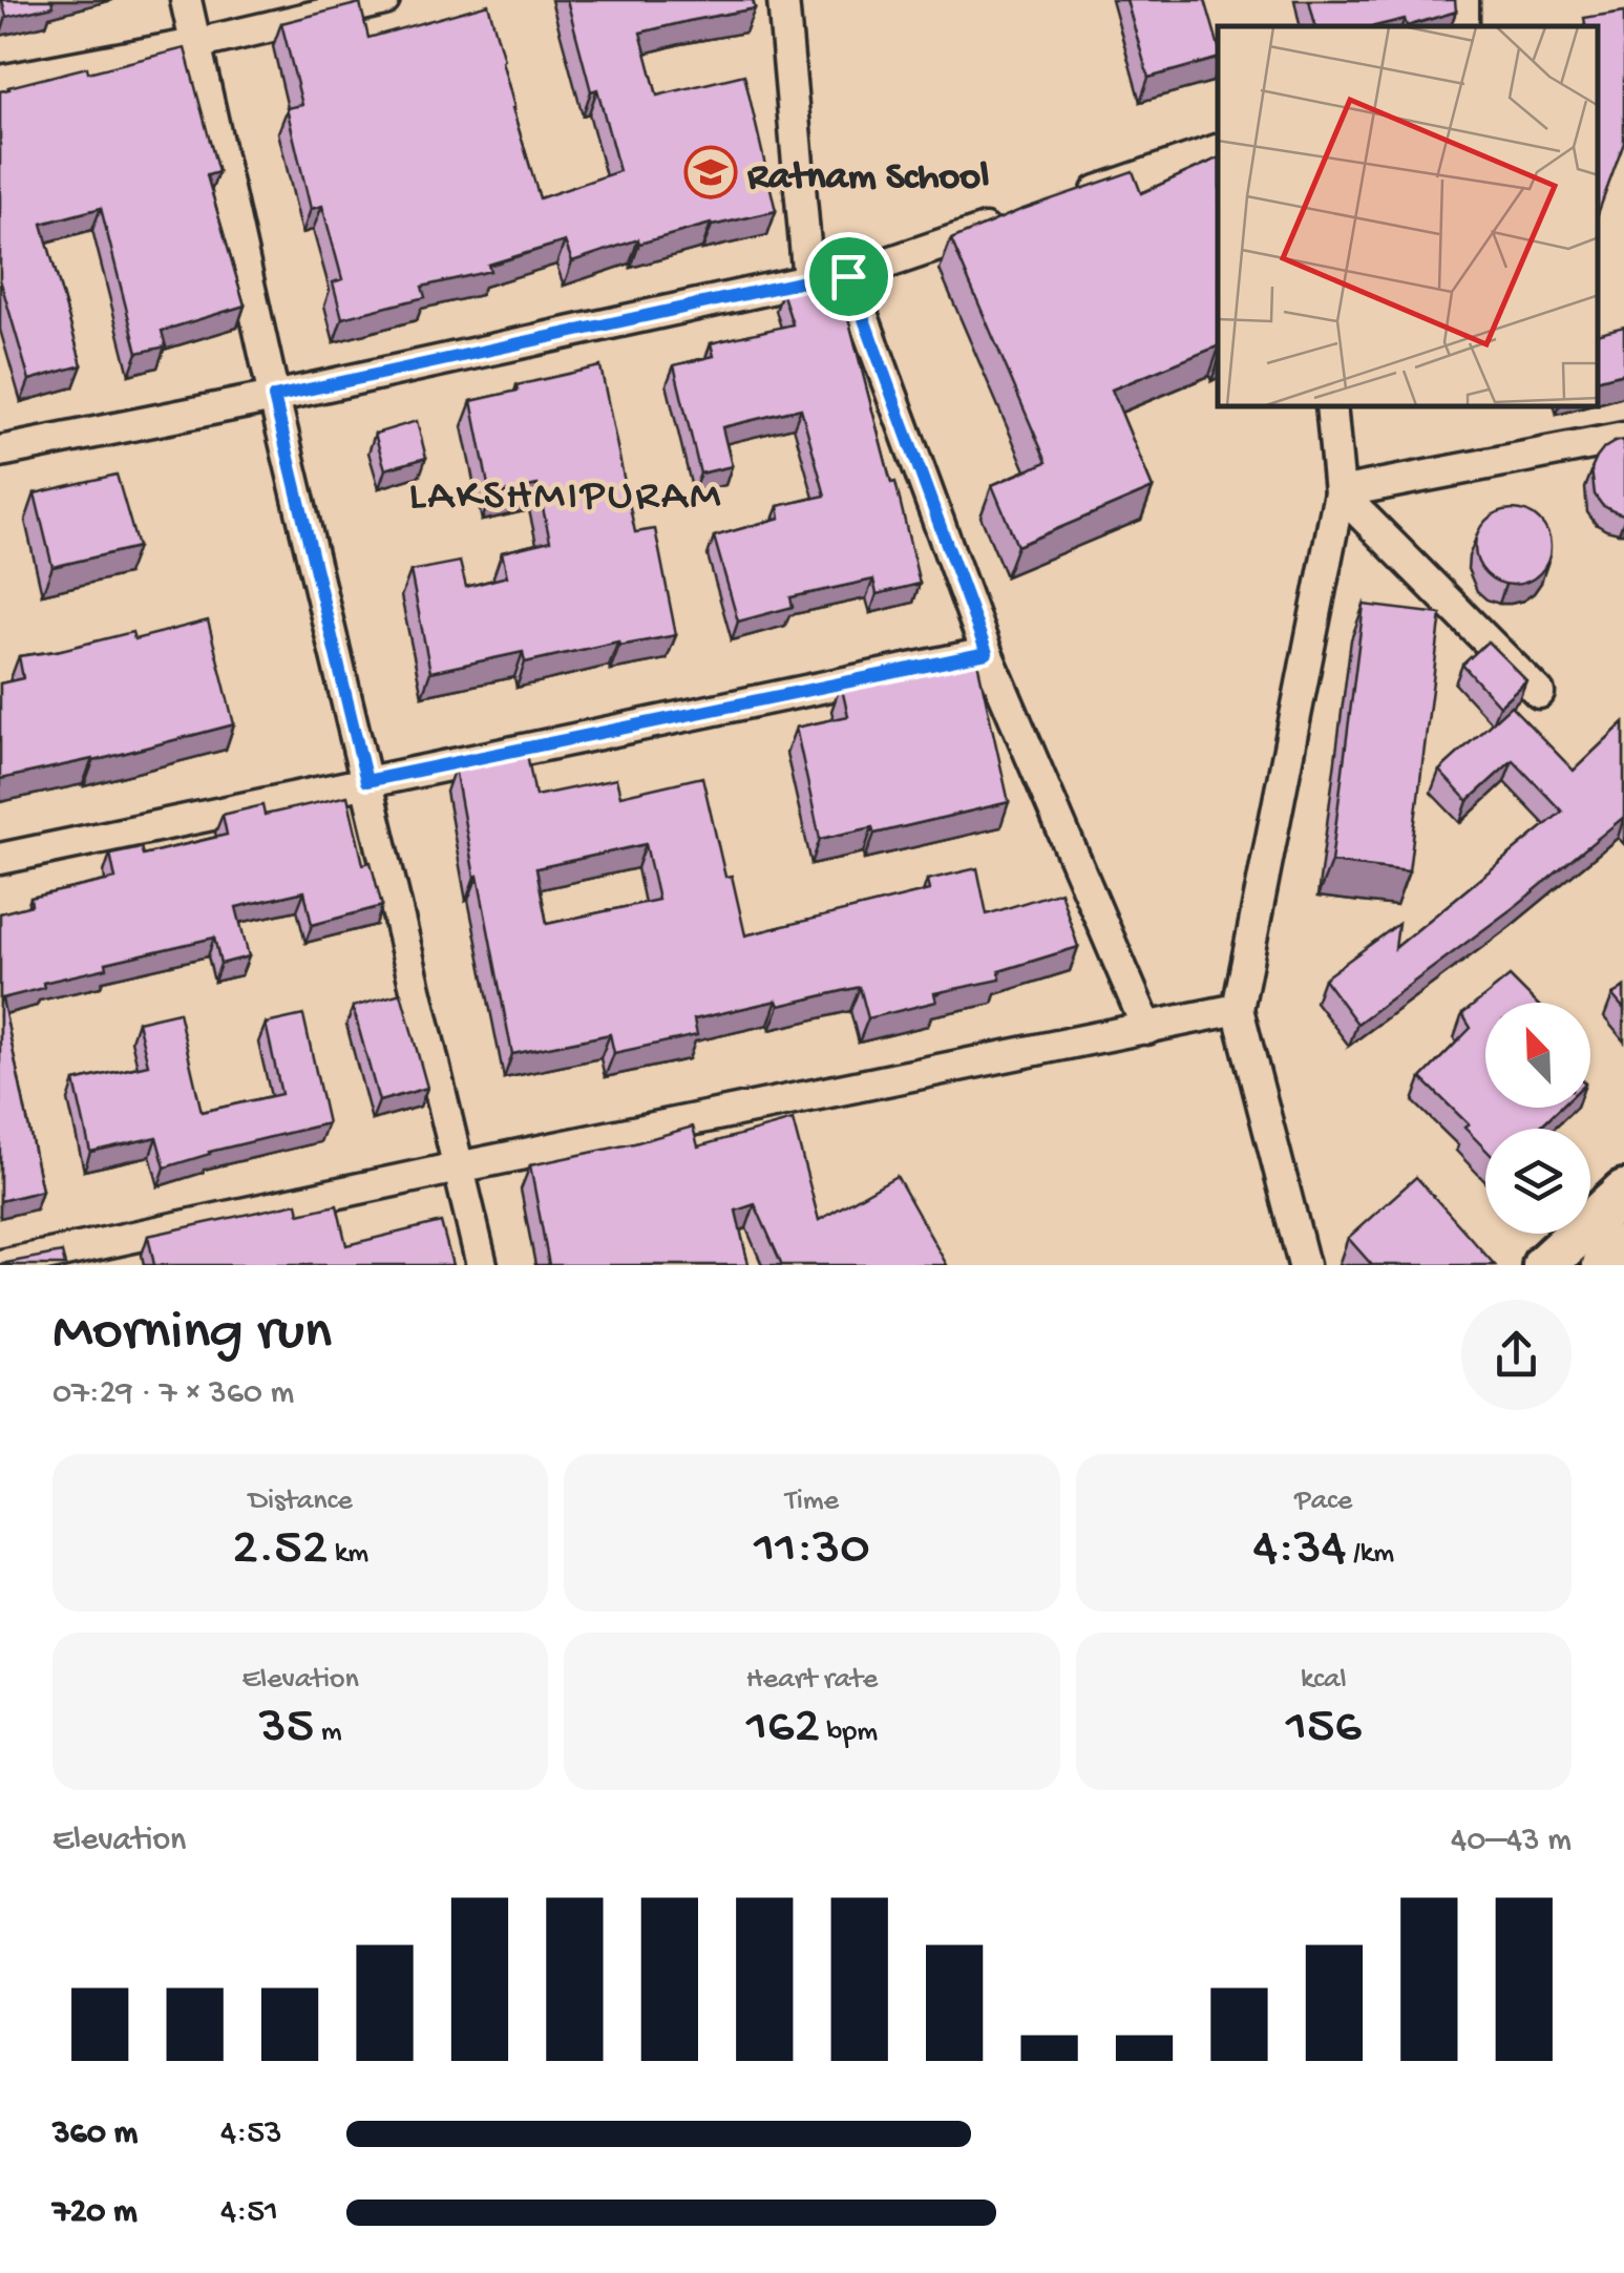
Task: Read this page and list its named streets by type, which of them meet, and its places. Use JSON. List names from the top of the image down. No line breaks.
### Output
{"districts":["LAKSHMIPURAM"],"places":{"school or university":["Ratnam School"]},"north":"top left","page":{"heading":["Morning run","07:29 · 7 × 360 m"],"stats":[["Distance","2.52 km"],["Time","11:30"],["Pace","4:34 /km"],["Elevation","35 m"],["Heart rate","162 bpm"],["kcal","156"]],"chart":["Elevation","40–43 m"],"list":[{"name":"360 m","note":"4:53"},{"name":"720 m","note":"4:51"}]}}
